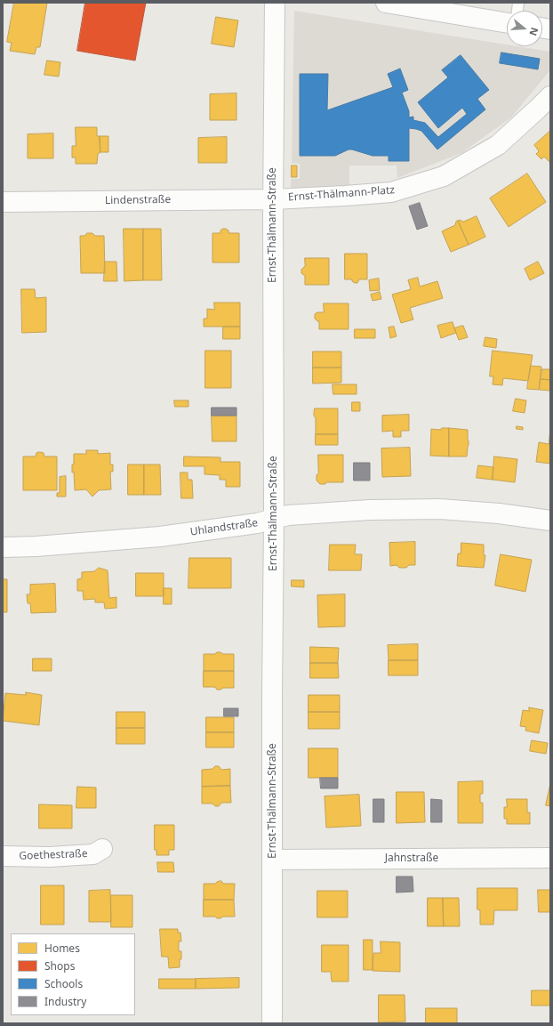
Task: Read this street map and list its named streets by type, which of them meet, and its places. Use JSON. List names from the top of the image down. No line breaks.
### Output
{"streets":{"street":["Ernst-Thälmann-Platz","Lindenstraße","Ernst-Thälmann-Straße","Uhlandstraße","Goethestraße","Jahnstraße"]},"crossings":[["Ernst-Thälmann-Platz","Lindenstraße"],["Ernst-Thälmann-Platz","Ernst-Thälmann-Straße"],["Lindenstraße","Ernst-Thälmann-Straße"],["Ernst-Thälmann-Straße","Uhlandstraße"],["Ernst-Thälmann-Straße","Jahnstraße"]],"legend":["Homes","Shops","Schools","Industry"],"north":"right"}
